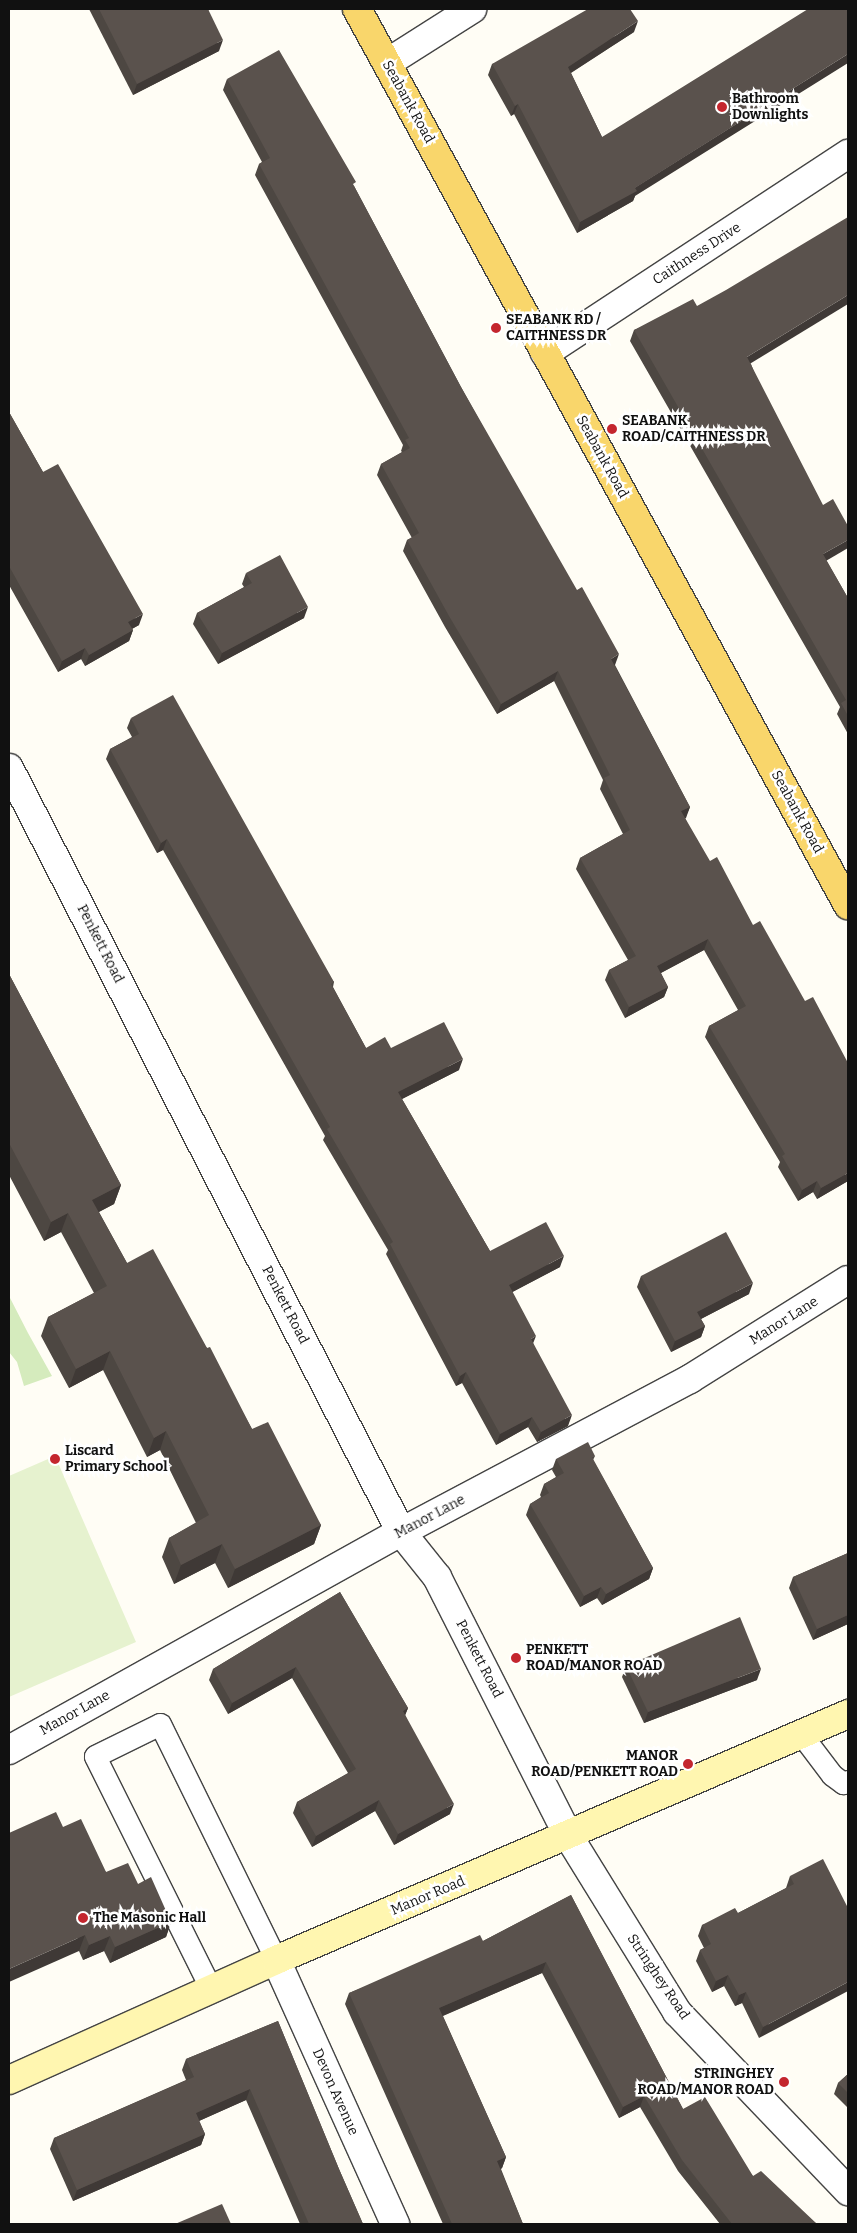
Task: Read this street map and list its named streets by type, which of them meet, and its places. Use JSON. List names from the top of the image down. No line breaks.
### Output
{"streets":{"main road":["Seabank Road","Manor Road"],"street":["Caithness Drive","Penkett Road","Manor Lane","Stringhey Road","Devon Avenue"]},"crossings":[["Seabank Road","Caithness Drive"],["Penkett Road","Manor Lane"],["Penkett Road","Manor Road"],["Penkett Road","Stringhey Road"],["Manor Road","Stringhey Road"],["Manor Road","Devon Avenue"]],"places":["Bathroom Downlights","SEABANK RD / CAITHNESS DR","SEABANK ROAD/CAITHNESS DR","Liscard Primary School","PENKETT ROAD/MANOR ROAD","MANOR ROAD/PENKETT ROAD","The Masonic Hall","STRINGHEY ROAD/MANOR ROAD"]}
